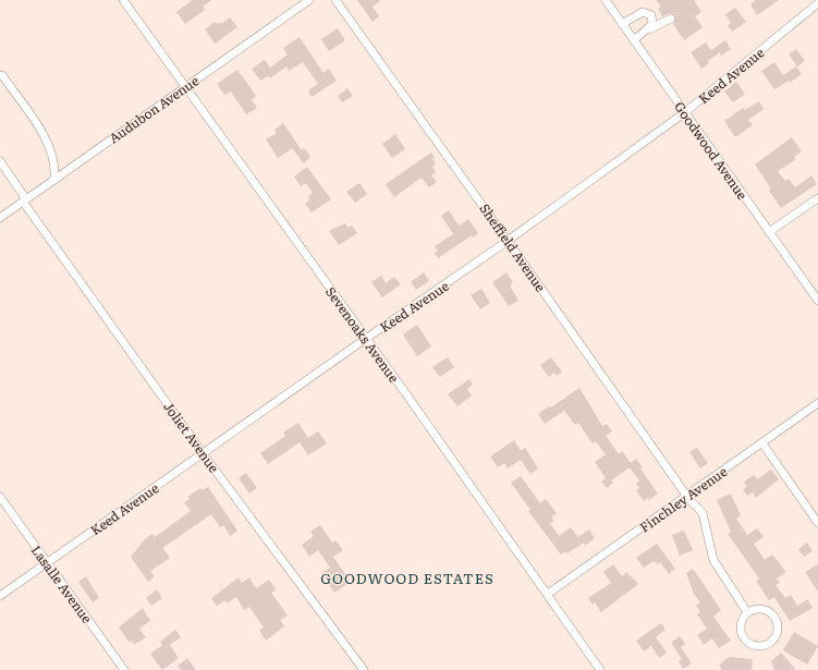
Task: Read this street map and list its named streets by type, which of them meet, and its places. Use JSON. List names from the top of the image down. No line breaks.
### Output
{"streets":{"street":["Keed Avenue","Audubon Avenue","Goodwood Avenue","Sheffield Avenue","Sevenoaks Avenue","Joliet Avenue","Finchley Avenue","Lasalle Avenue"]},"crossings":[["Keed Avenue","Goodwood Avenue"],["Keed Avenue","Sheffield Avenue"],["Keed Avenue","Sevenoaks Avenue"],["Keed Avenue","Joliet Avenue"],["Keed Avenue","Lasalle Avenue"],["Audubon Avenue","Sevenoaks Avenue"],["Audubon Avenue","Joliet Avenue"],["Sheffield Avenue","Finchley Avenue"],["Sevenoaks Avenue","Finchley Avenue"]],"districts":["GOODWOOD ESTATES"]}
